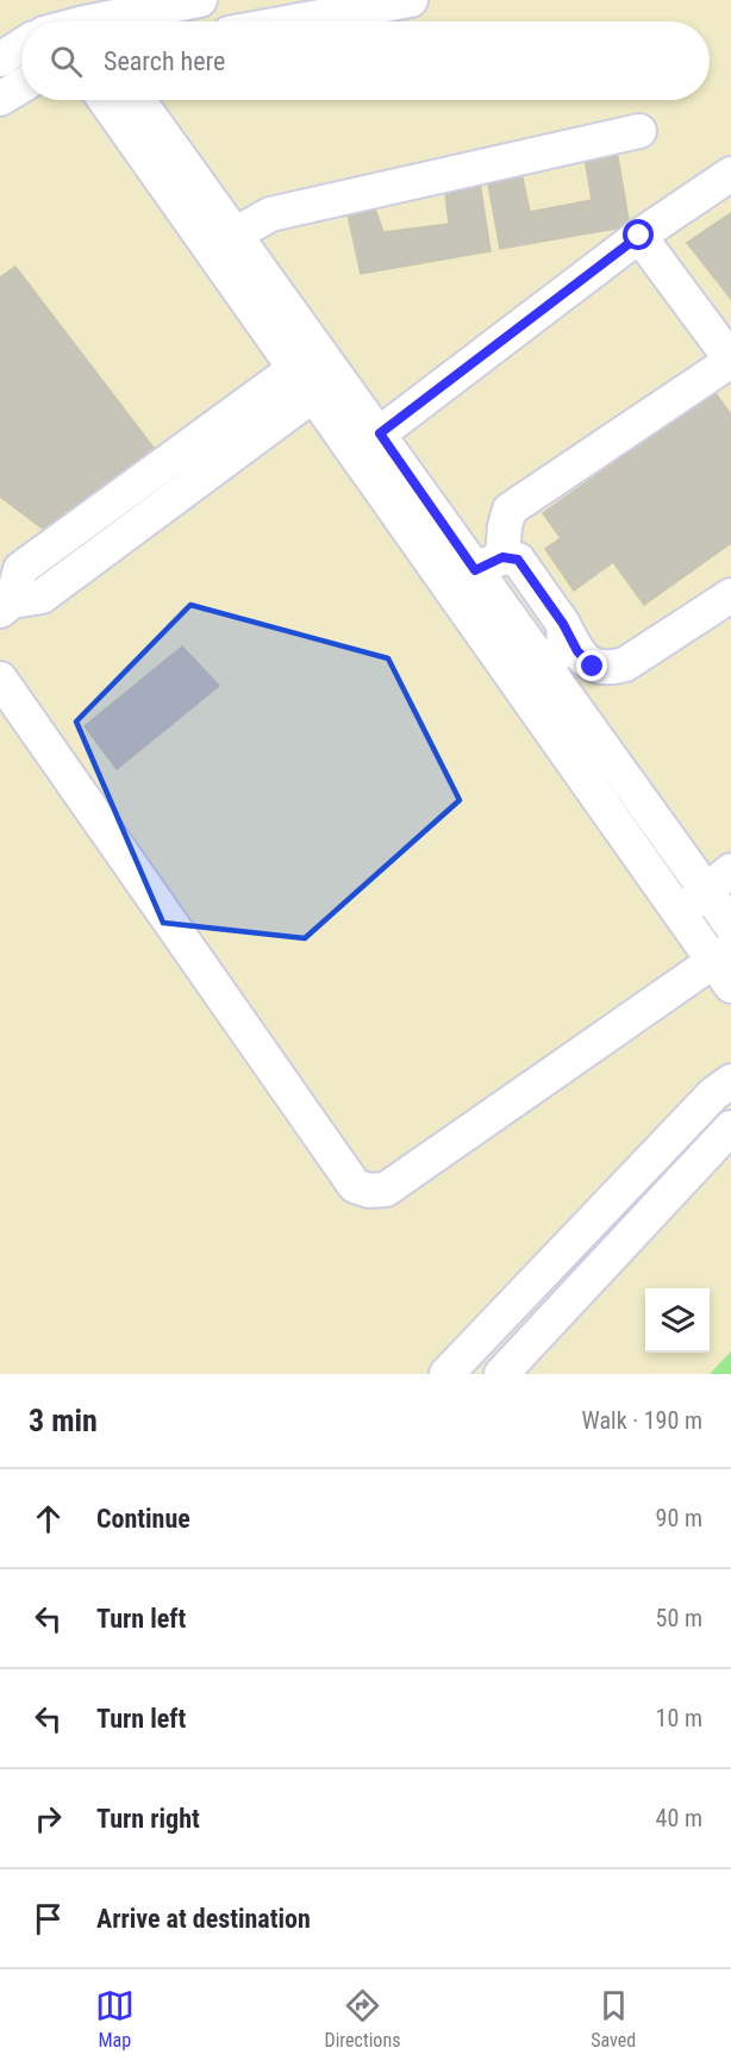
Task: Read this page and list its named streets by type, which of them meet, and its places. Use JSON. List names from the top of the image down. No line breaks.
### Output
{"page":{"search":"Search here","heading":["3 min","Walk · 190 m"],"list":[["Continue","90 m"],["Turn left","50 m"],["Turn left","10 m"],["Turn right","40 m"],"Arrive at destination"],"nav":["Map","Directions","Saved"]}}
